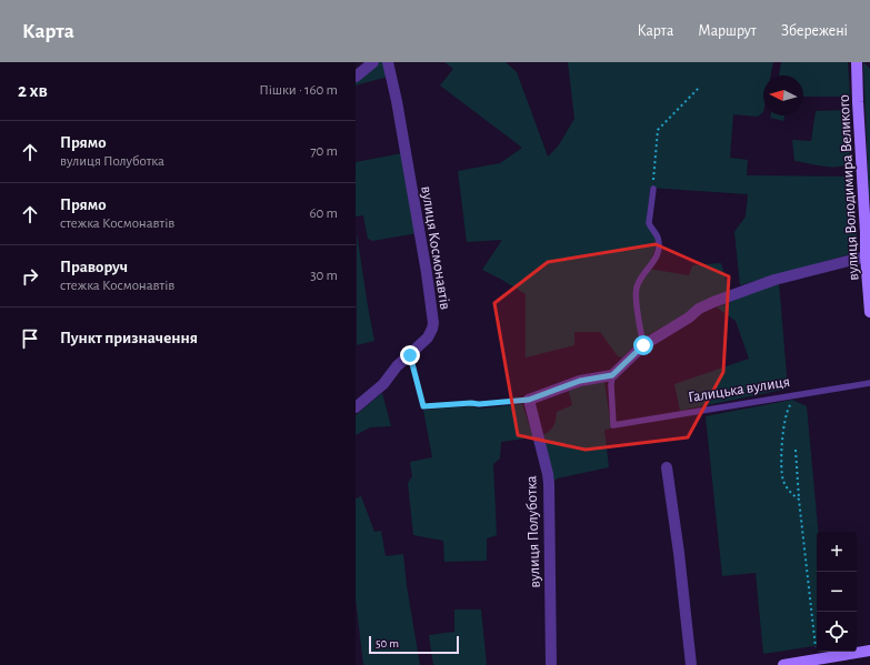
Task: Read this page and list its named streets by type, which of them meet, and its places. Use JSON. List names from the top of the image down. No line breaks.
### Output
{"streets":{"main road":["вулиця Володимира Великого"],"street":["вулиця Космонавтів","вулиця Полуботка"],"lane":["Галицька вулиця"]},"scale_bar":"50 m","north":"left","page":{"header":"Карта","nav":["Карта","Маршрут","Збережені"],"heading":["2 хв","Пішки · 160 m"],"list":[["Прямо","вулиця Полуботка","70 m"],["Прямо","стежка Космонавтів","60 m"],["Праворуч","стежка Космонавтів","30 m"],"Пункт призначення"],"map_buttons":["+","−"],"scale":"50 m"}}
